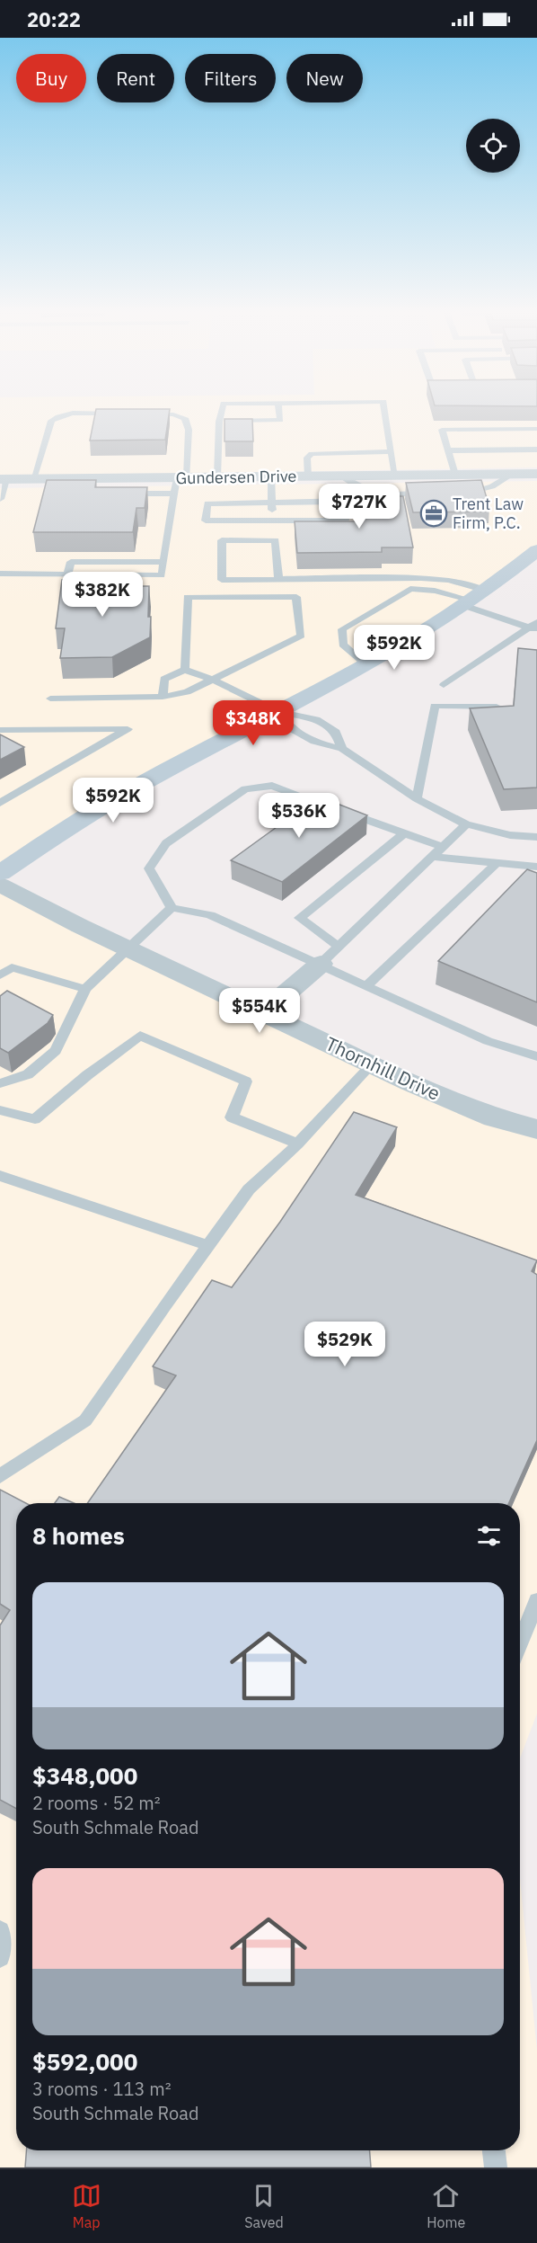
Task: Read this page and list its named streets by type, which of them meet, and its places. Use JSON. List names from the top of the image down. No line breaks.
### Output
{"streets":{"street":["Gundersen Drive","Thornhill Drive"]},"places":{"office":["Trent Law Firm, P.C."]},"page":{"status":"20:22","chip":["Buy","Rent","Filters","New"],"price":["$727K","$382K","$592K","$348K","$592K","$536K","$554K","$529K"],"heading":"8 homes","list":[{"name":"$348,000","note":"2 rooms · 52 m² · South Schmale Road"},{"name":"$592,000","note":"3 rooms · 113 m² · South Schmale Road"}],"tabs":["Map","Saved","Home"]}}
